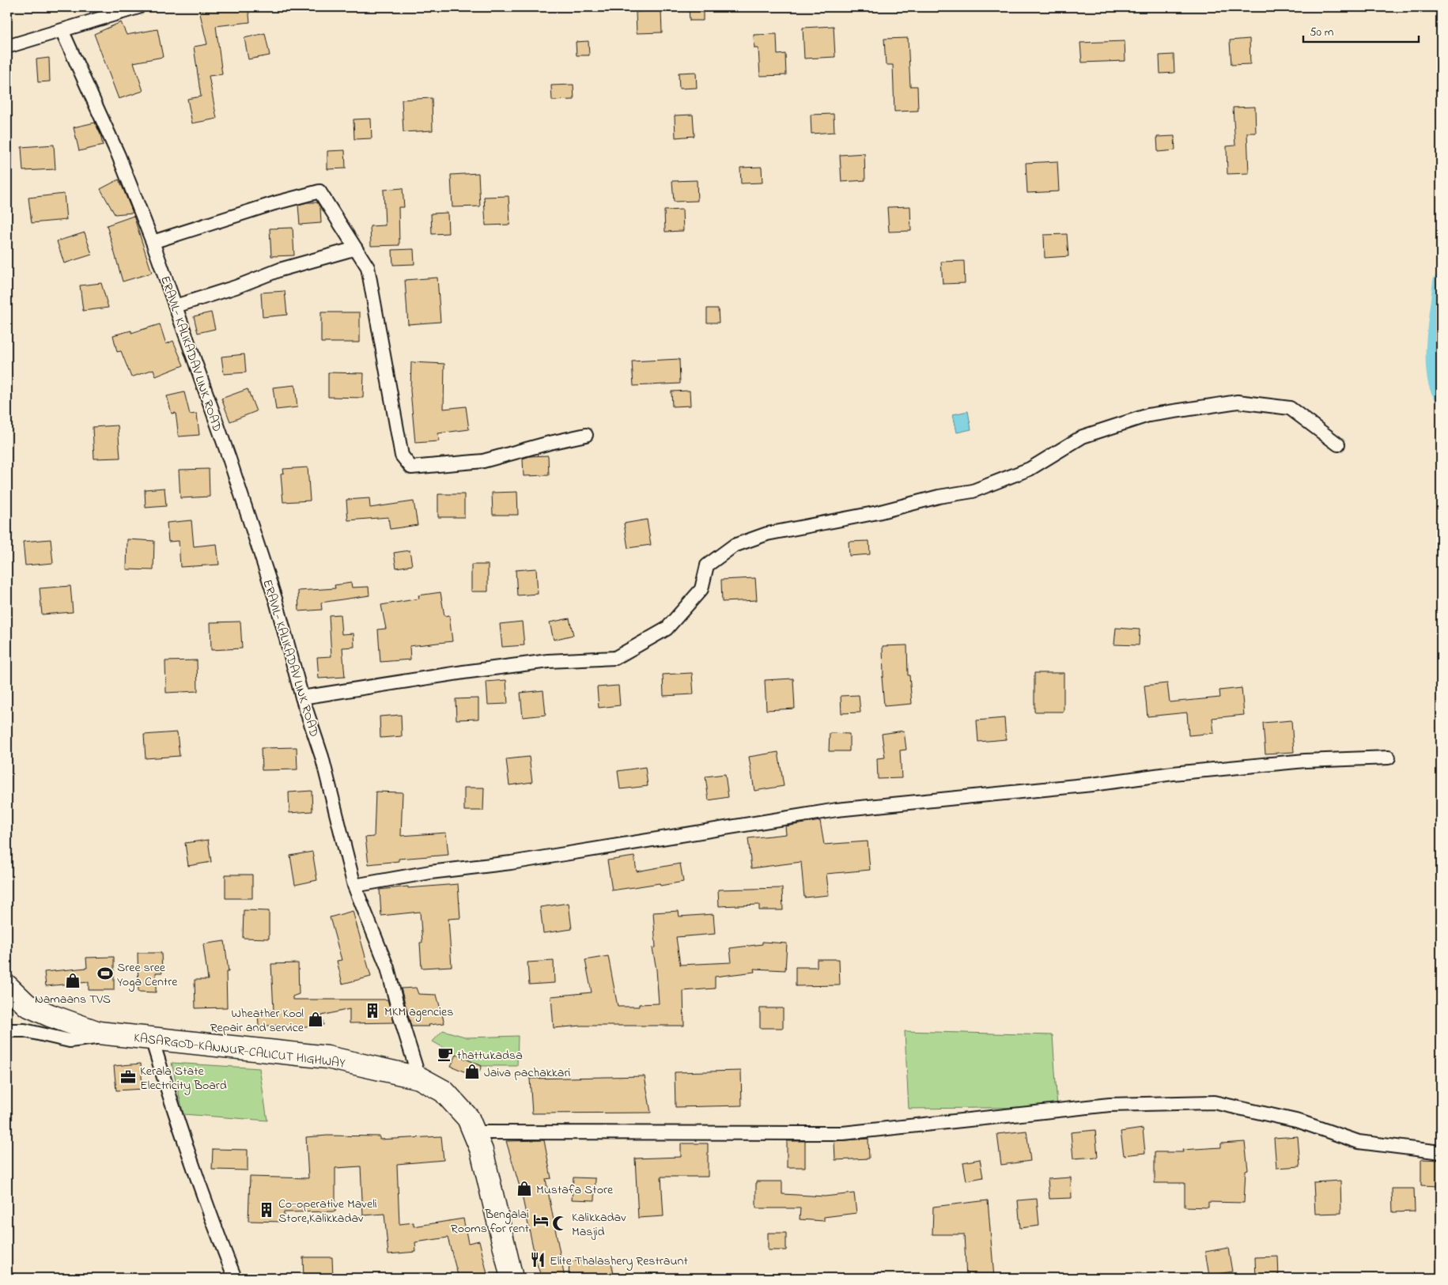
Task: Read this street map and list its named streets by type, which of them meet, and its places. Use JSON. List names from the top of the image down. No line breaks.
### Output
{"streets":{"highway":["KASARGOD-KANNUR-CALICUT HIGHWAY"],"street":["ERAVIL- KALIKADAV LINK ROAD"]},"crossings":[["ERAVIL- KALIKADAV LINK ROAD","KASARGOD-KANNUR-CALICUT HIGHWAY"]],"places":{"sports":["Sree sree Yoga Centre"],"shop":["Namaans TVS","Wheather Kool Repair and service","Jaiva pachakkari","Mustafa Store"],"building":["MKM agencies","Co-operative Maveli Store,Kalikkadav"],"cafe":["thattukadsa"],"office":["Kerala State Electricity Board"],"hotel":["Bengalai Rooms for rent"],"mosque":["Kalikkadav Masjid"],"restaurant":["Elite Thalashery Restraunt"]},"scale_bar":"50 m"}
